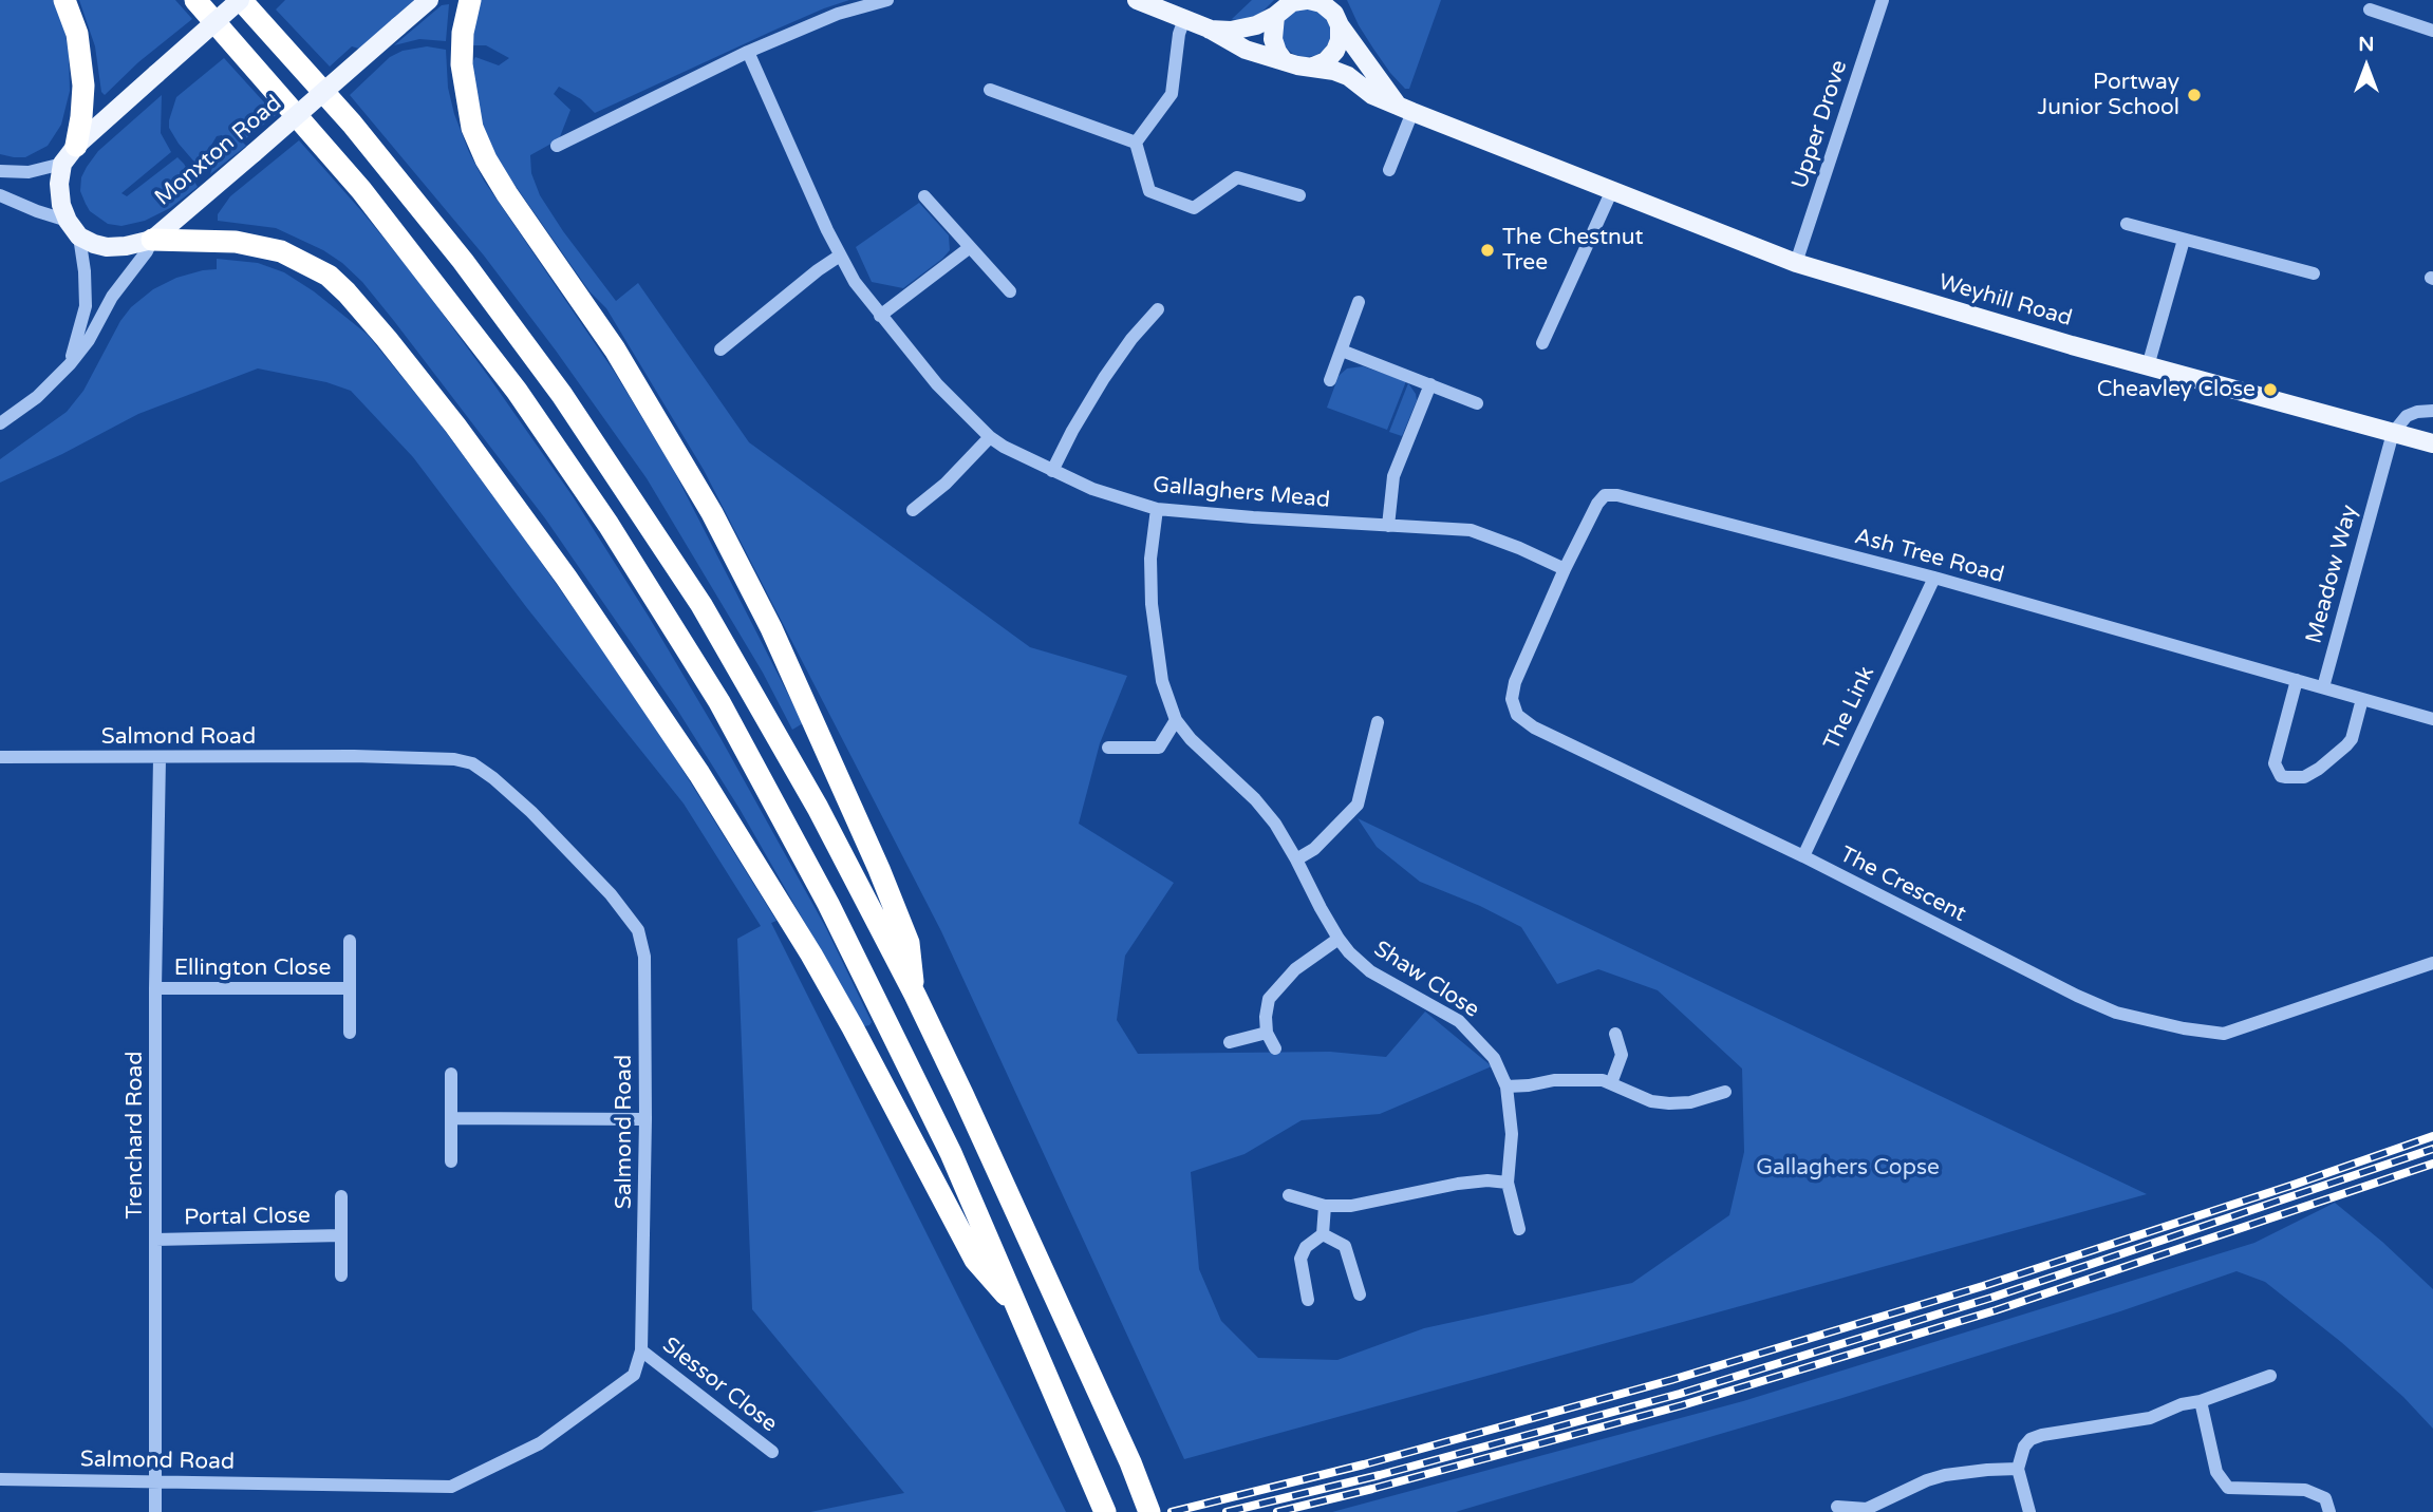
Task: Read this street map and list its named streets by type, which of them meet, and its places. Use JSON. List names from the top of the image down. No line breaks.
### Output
{"streets":{"main road":["Monxton Road","Weyhill Road"],"street":["Upper Drove","Gallaghers Mead","Ash Tree Road","Meadow Way","The Link","Salmond Road","The Crescent","Ellington Close","Shaw Close","Trenchard Road","Portal Close","Slessor Close"]},"crossings":[["Upper Drove","Weyhill Road"],["Weyhill Road","Meadow Way"],["Gallaghers Mead","Ash Tree Road"],["Gallaghers Mead","The Crescent"],["Gallaghers Mead","Shaw Close"],["Ash Tree Road","Meadow Way"],["Ash Tree Road","The Link"],["Ash Tree Road","The Crescent"],["The Link","The Crescent"],["Salmond Road","Trenchard Road"],["Salmond Road","Slessor Close"],["Ellington Close","Trenchard Road"],["Trenchard Road","Portal Close"]],"parks":["Gallaghers Copse"],"places":["Portway Junior School","The Chestnut Tree","Cheavley Close"],"north":"top"}
